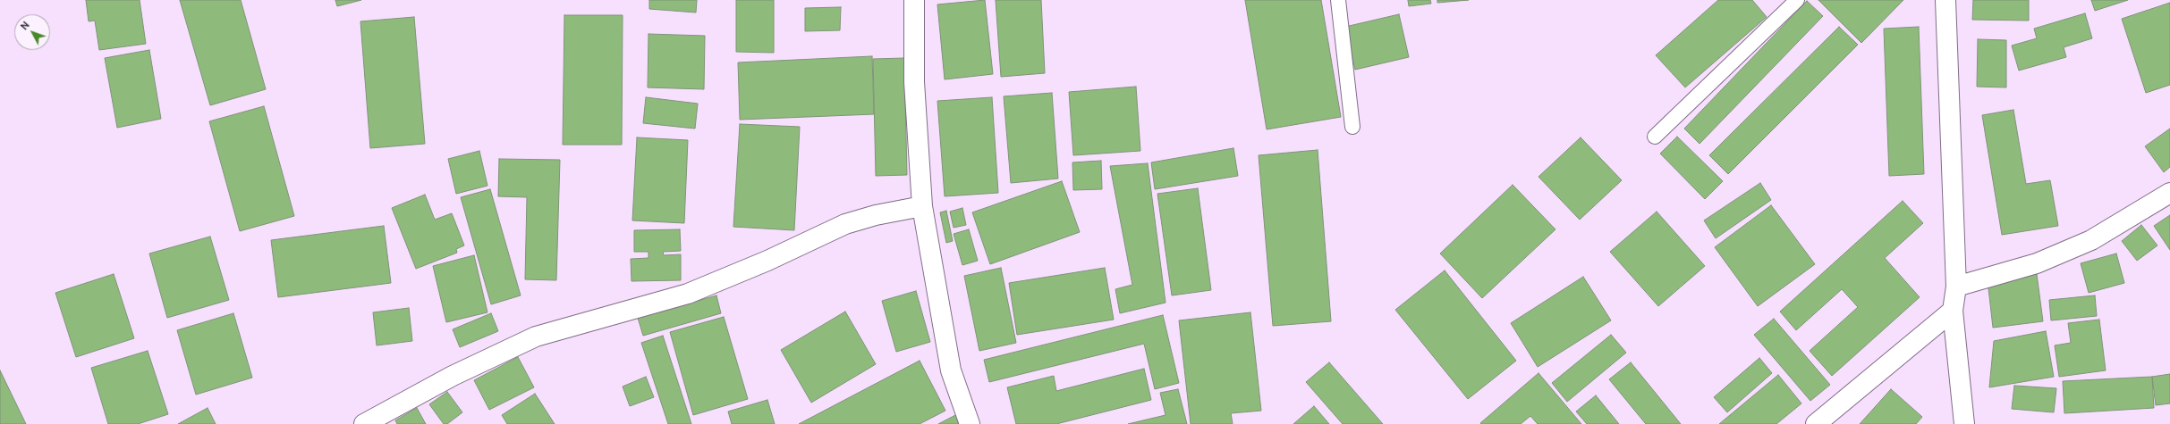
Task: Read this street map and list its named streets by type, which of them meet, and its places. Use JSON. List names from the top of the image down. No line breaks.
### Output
{"north":"top left"}
